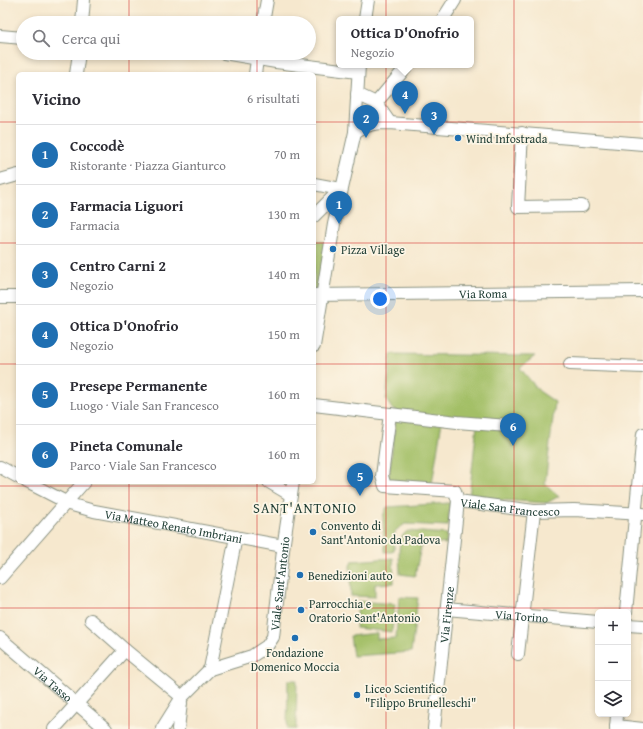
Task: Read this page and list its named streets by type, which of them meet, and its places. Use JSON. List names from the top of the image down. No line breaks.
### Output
{"streets":{"street":["Via Roma","Viale San Francesco","Via Matteo Renato Imbriani","Viale Sant'Antonio","Via Firenze","Via Torino","Via Tasso"]},"crossings":[["Viale San Francesco","Via Firenze"],["Via Matteo Renato Imbriani","Viale Sant'Antonio"],["Via Firenze","Via Torino"]],"districts":["SANT'ANTONIO"],"places":["Wind Infostrada","Pizza Village","Convento di Sant'Antonio da Padova","Benedizioni auto","Parrocchia e Oratorio Sant'Antonio","Fondazione Domenico Moccia","Liceo Scientifico \"Filippo Brunelleschi\""],"page":{"popup":["Ottica D'Onofrio","Negozio"],"search":"Cerca qui","heading":["Vicino","6 risultati"],"pins":["4","3","2","1","6","5"],"list":[{"mark":"1","name":"Coccodè","note":"Ristorante · Piazza Gianturco","value":"70 m"},{"mark":"2","name":"Farmacia Liguori","note":"Farmacia","value":"130 m"},{"mark":"3","name":"Centro Carni 2","note":"Negozio","value":"140 m"},{"mark":"4","name":"Ottica D'Onofrio","note":"Negozio","value":"150 m"},{"mark":"5","name":"Presepe Permanente","note":"Luogo · Viale San Francesco","value":"160 m"},{"mark":"6","name":"Pineta Comunale","note":"Parco · Viale San Francesco","value":"160 m"}],"map_buttons":["+","−"]}}
